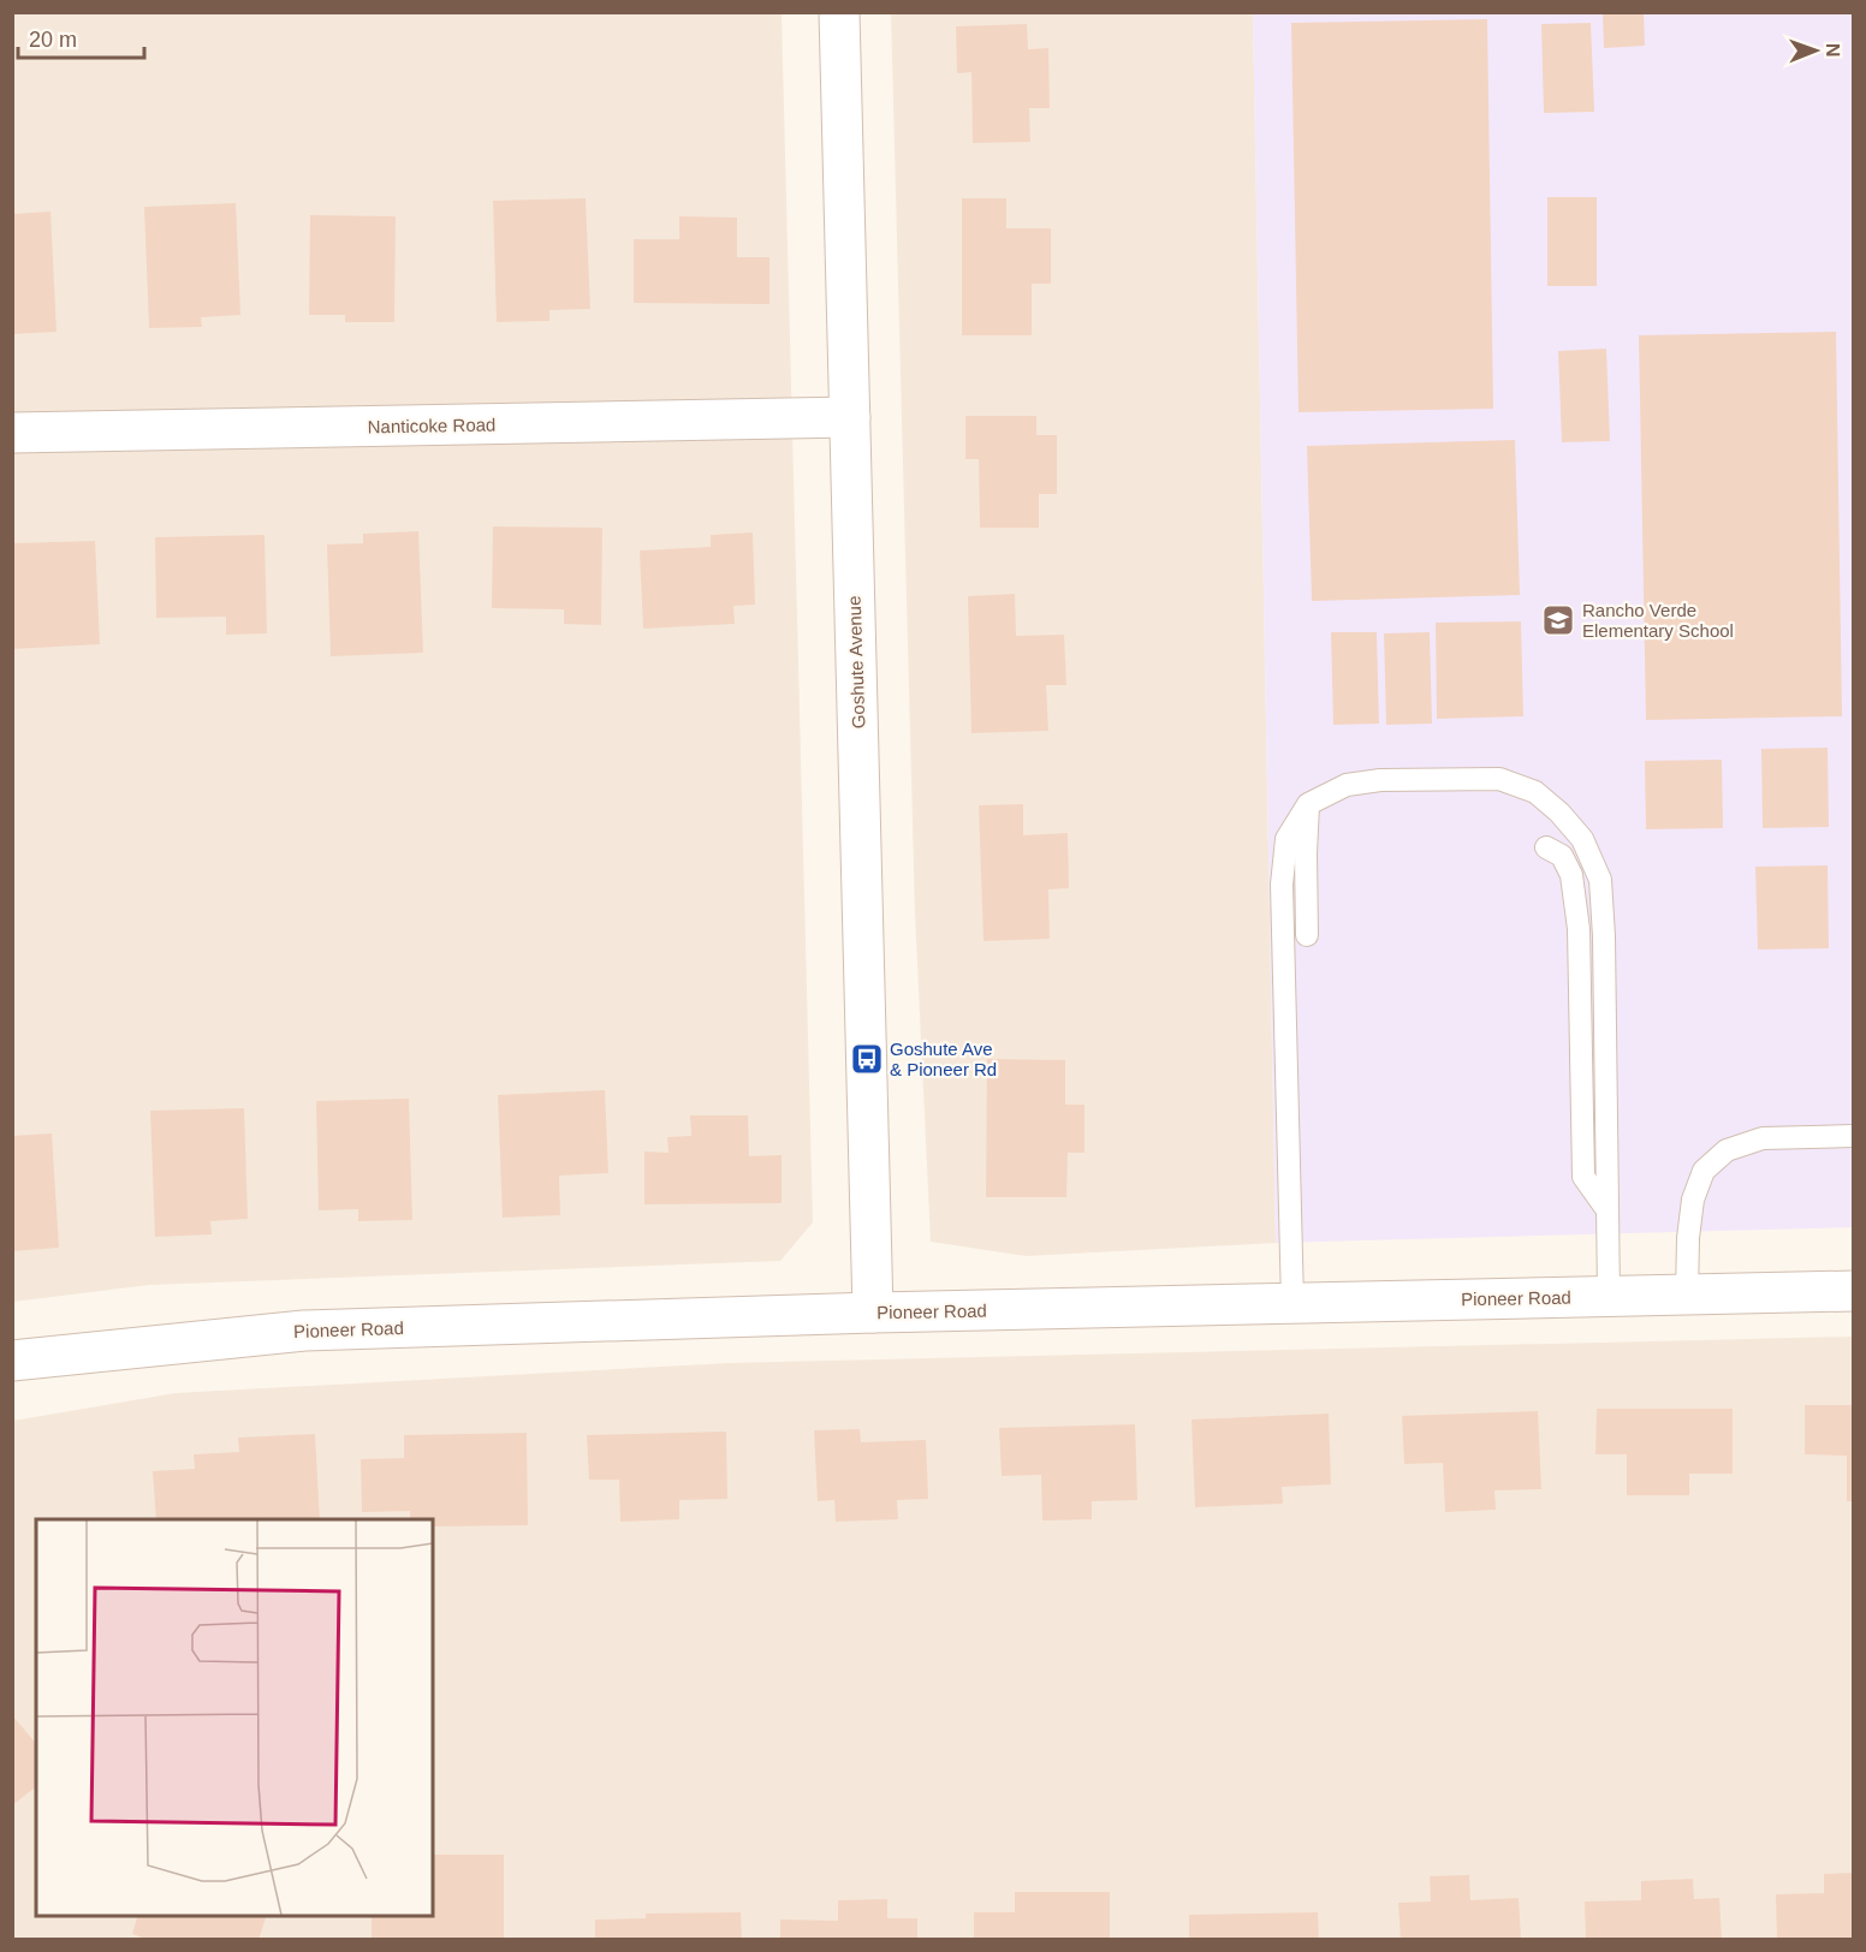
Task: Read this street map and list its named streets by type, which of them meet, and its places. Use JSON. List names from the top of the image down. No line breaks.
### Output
{"streets":{"street":["Nanticoke Road","Goshute Avenue","Pioneer Road"]},"crossings":[["Nanticoke Road","Goshute Avenue"],["Goshute Avenue","Pioneer Road"]],"places":{"school or university":["Rancho Verde Elementary School"],"bus stop":["Goshute Ave & Pioneer Rd"]},"scale_bar":"20 m","north":"right"}
